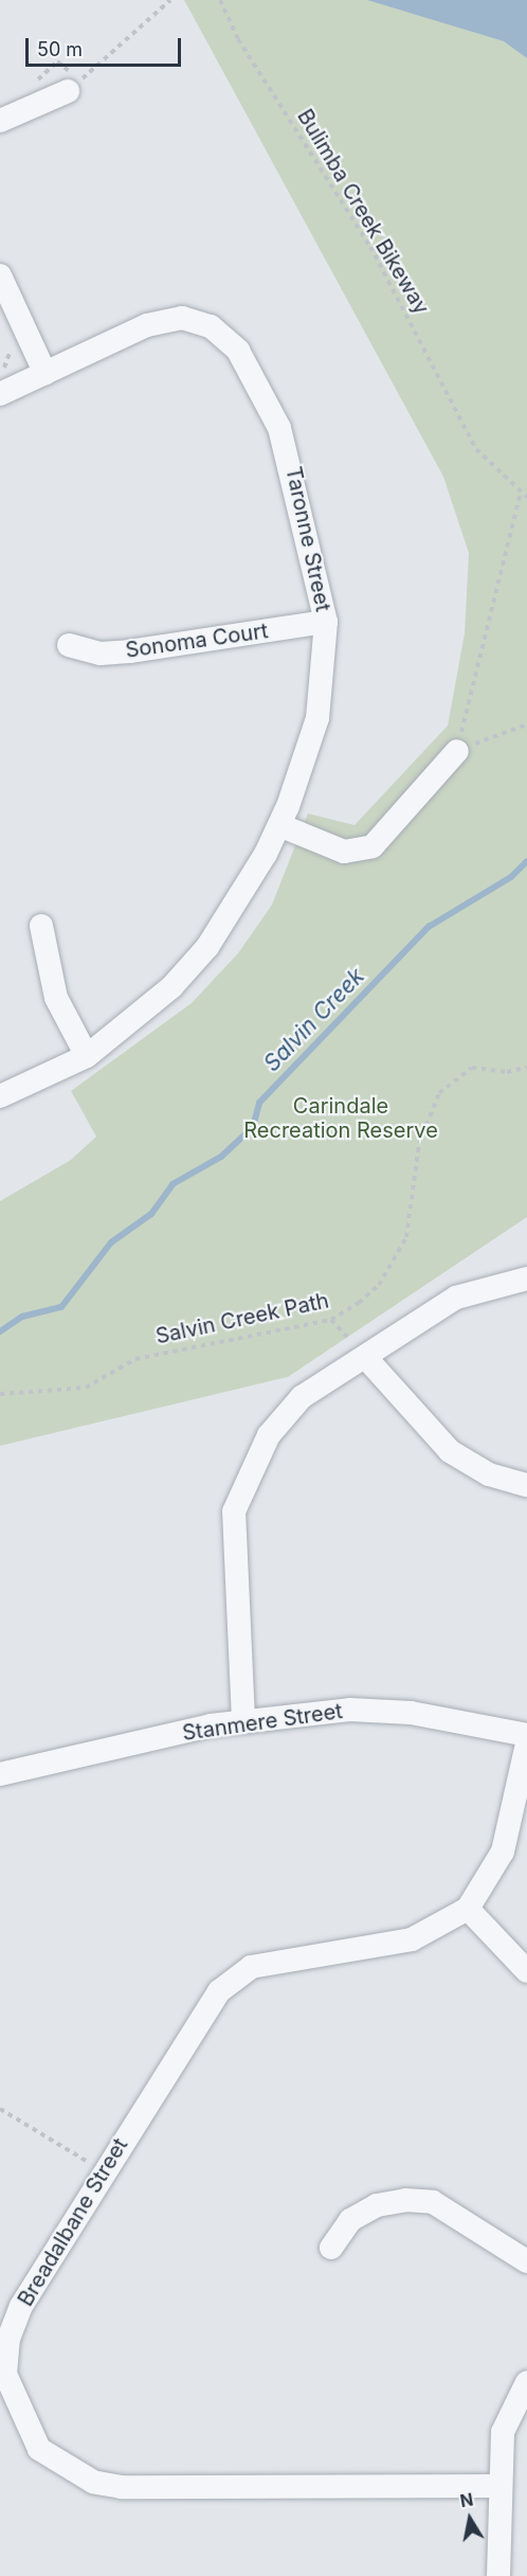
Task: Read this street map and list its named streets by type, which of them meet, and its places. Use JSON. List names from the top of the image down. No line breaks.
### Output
{"streets":{"street":["Taronne Street","Sonoma Court","Stanmere Street","Breadalbane Street"],"path":["Bulimba Creek Bikeway","Salvin Creek Path"]},"crossings":[["Taronne Street","Sonoma Court"]],"water":["Salvin Creek"],"parks":["Carindale Recreation Reserve"],"scale_bar":"50 m","north":"top"}
